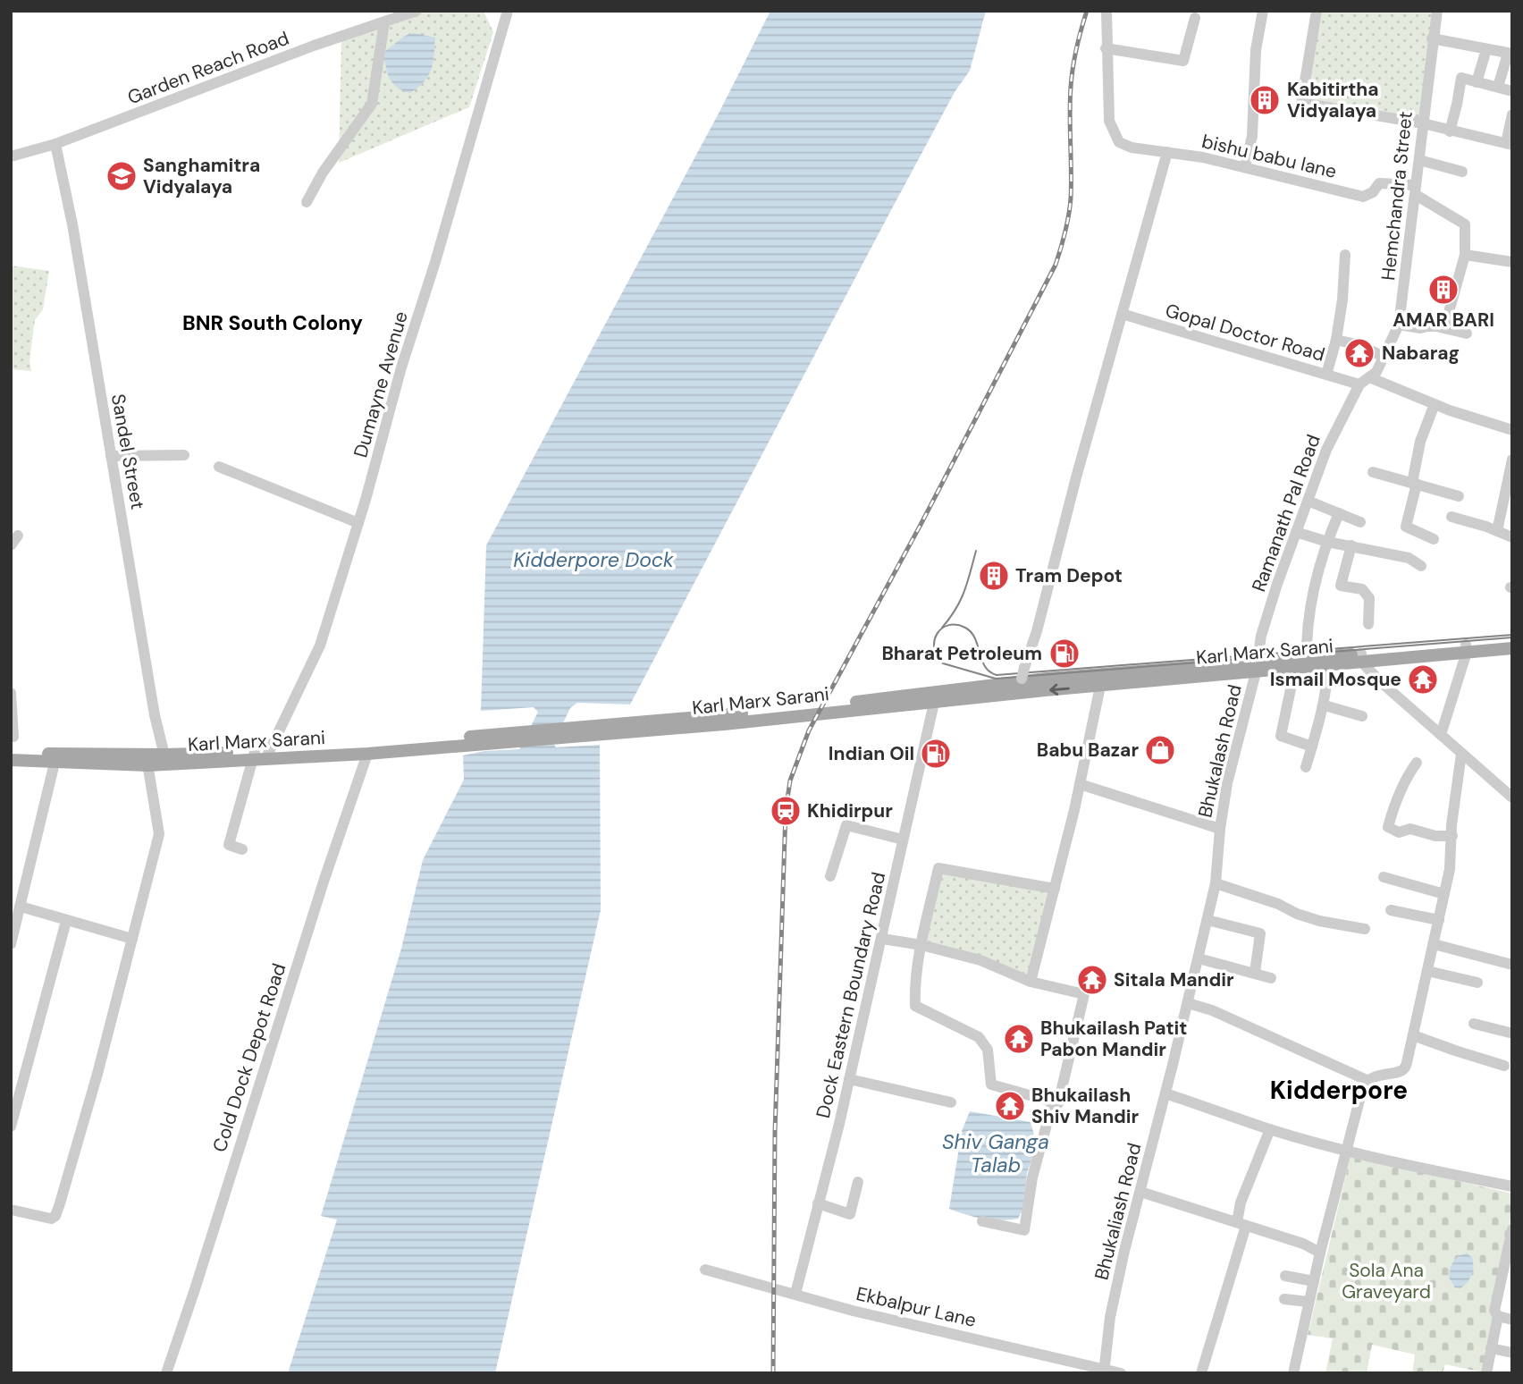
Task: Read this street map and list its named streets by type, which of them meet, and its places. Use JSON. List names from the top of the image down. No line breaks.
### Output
{"streets":{"main road":["Karl Marx Sarani"],"street":["Garden Reach Road","bishu babu lane","Hemchandra Street","Gopal Doctor Road","Dumayne Avenue","Sandel Street","Ramanath Pal Road","Bhukalash Road","Dock Eastern Boundary Road","Cold Dock Depot Road","Bhukaliash Road","Ekbalpur Lane"]},"crossings":[["Garden Reach Road","Sandel Street"],["bishu babu lane","Hemchandra Street"],["Hemchandra Street","Ramanath Pal Road"],["Gopal Doctor Road","Ramanath Pal Road"],["Dumayne Avenue","Karl Marx Sarani"],["Sandel Street","Karl Marx Sarani"],["Ramanath Pal Road","Karl Marx Sarani"],["Ramanath Pal Road","Bhukalash Road"],["Karl Marx Sarani","Bhukalash Road"],["Karl Marx Sarani","Dock Eastern Boundary Road"],["Karl Marx Sarani","Cold Dock Depot Road"],["Bhukalash Road","Bhukaliash Road"],["Dock Eastern Boundary Road","Ekbalpur Lane"],["Bhukaliash Road","Ekbalpur Lane"]],"districts":["BNR South Colony","Kidderpore"],"water":["Kidderpore Dock","Shiv Ganga Talab"],"parks":["Sola Ana Graveyard"],"places":{"building":["Kabitirtha Vidyalaya","AMAR BARI","Tram Depot"],"school or university":["Sanghamitra Vidyalaya"],"temple":["Nabarag","Ismail Mosque","Sitala Mandir","Bhukailash Patit Pabon Mandir","Bhukailash Shiv Mandir"],"fuel station":["Bharat Petroleum","Indian Oil"],"shop":["Babu Bazar"],"station":["Khidirpur"]}}
